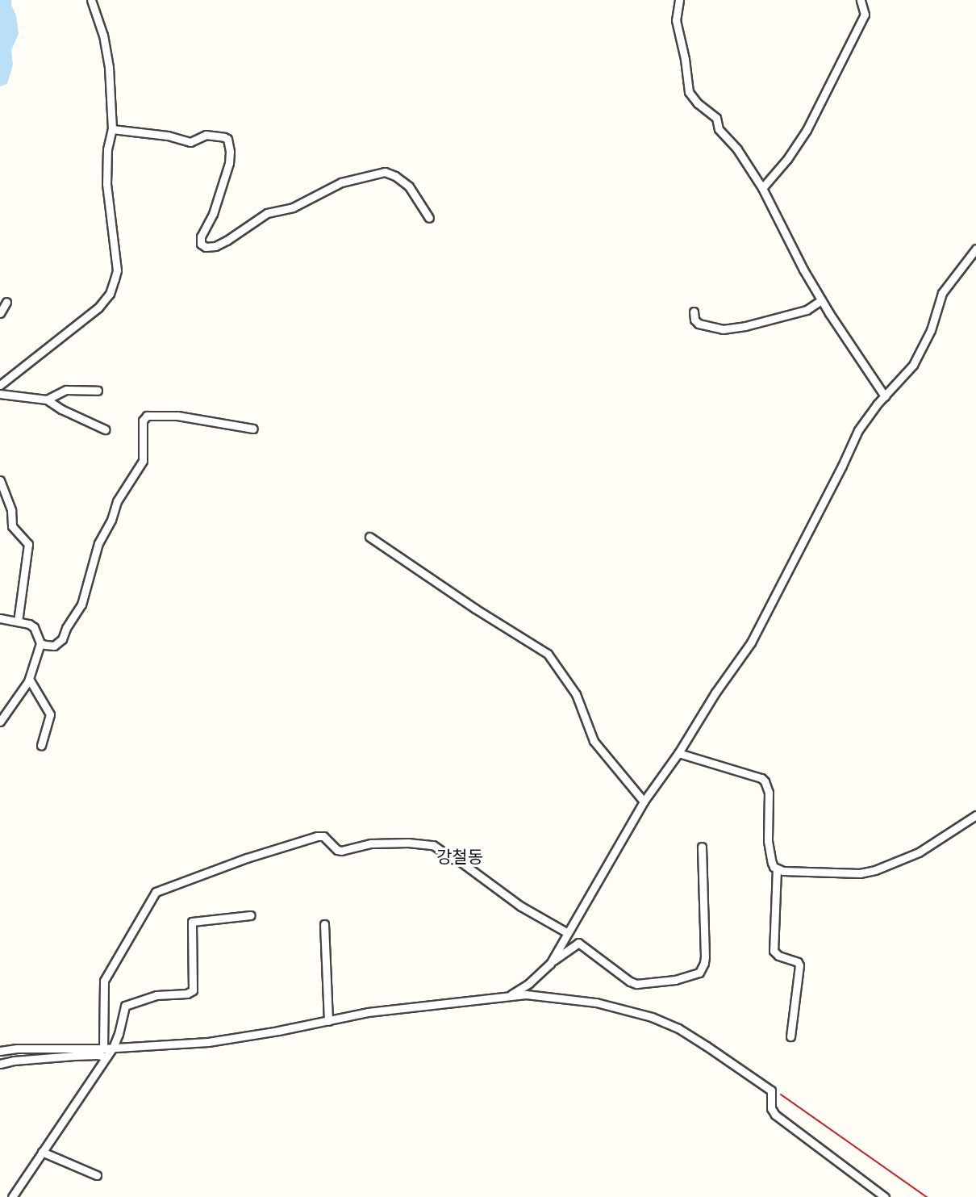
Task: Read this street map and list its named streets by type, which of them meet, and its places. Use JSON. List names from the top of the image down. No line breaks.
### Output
{"districts":["강철동"]}
